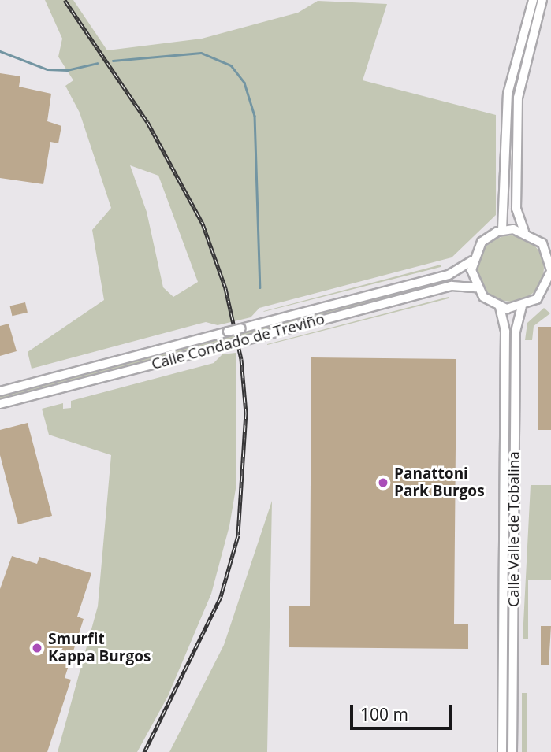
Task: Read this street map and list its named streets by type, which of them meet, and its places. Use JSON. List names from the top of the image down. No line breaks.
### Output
{"streets":{"street":["Calle Condado de Treviño","Calle Valle de Tobalina"]},"crossings":[["Calle Condado de Treviño","Calle Valle de Tobalina"]],"places":["Panattoni Park Burgos","Smurfit Kappa Burgos"],"scale_bar":"100 m"}
